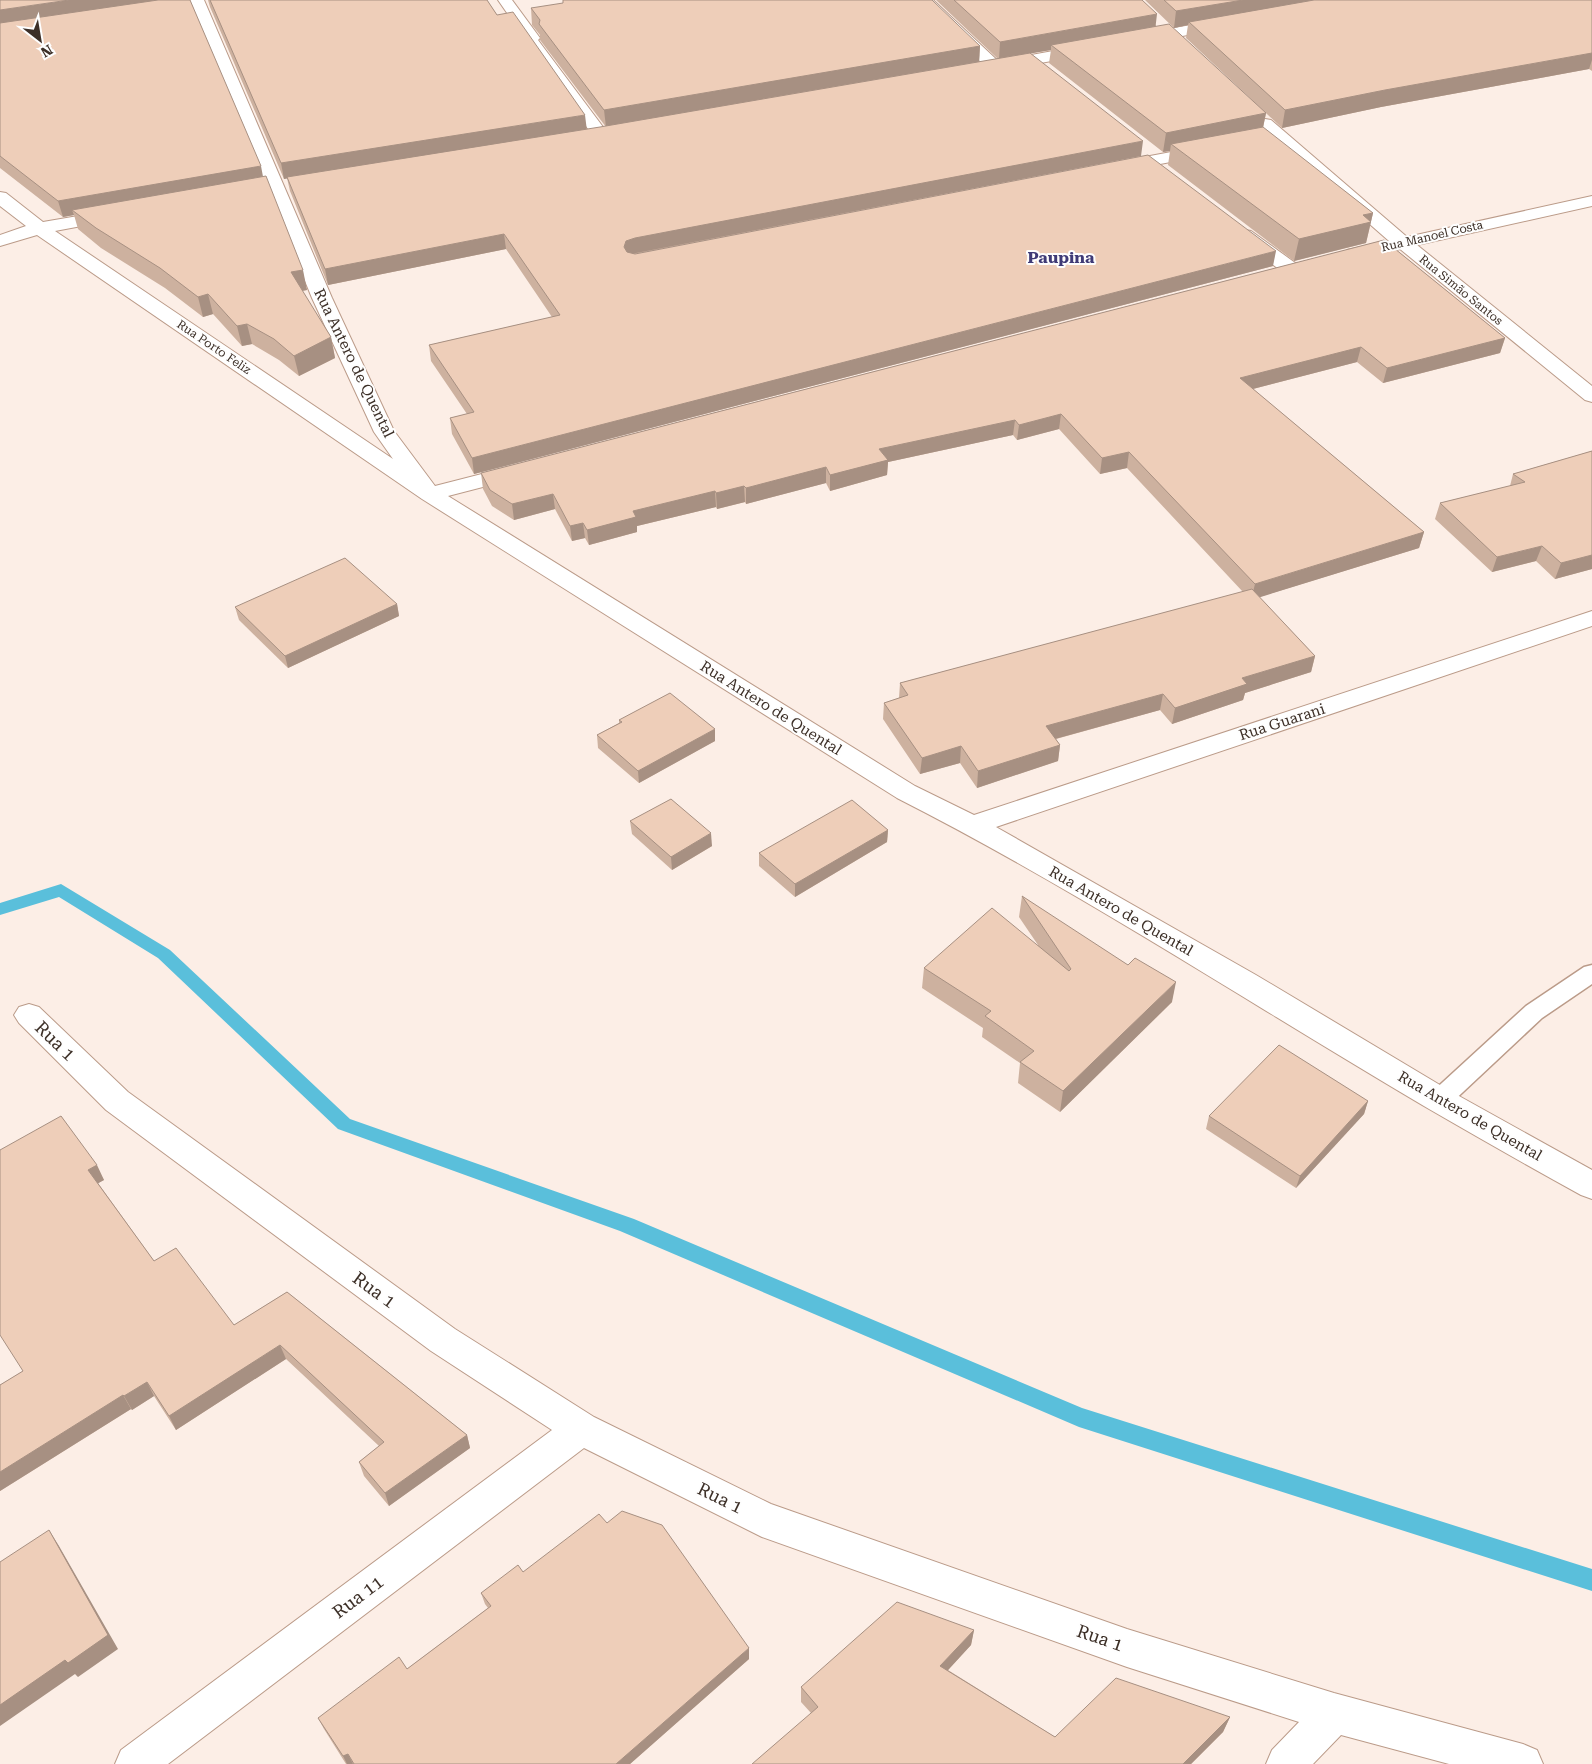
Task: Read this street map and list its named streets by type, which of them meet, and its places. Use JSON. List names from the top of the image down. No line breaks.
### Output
{"streets":{"street":["Rua Manoel Costa","Rua Simão Santos","Rua Porto Feliz","Rua Antero de Quental","Rua Guarani","Rua 1","Rua 11"]},"crossings":[["Rua Manoel Costa","Rua Simão Santos"],["Rua Porto Feliz","Rua Antero de Quental"],["Rua Antero de Quental","Rua Guarani"],["Rua 1","Rua 11"]],"districts":["Paupina"],"north":"bottom right"}
